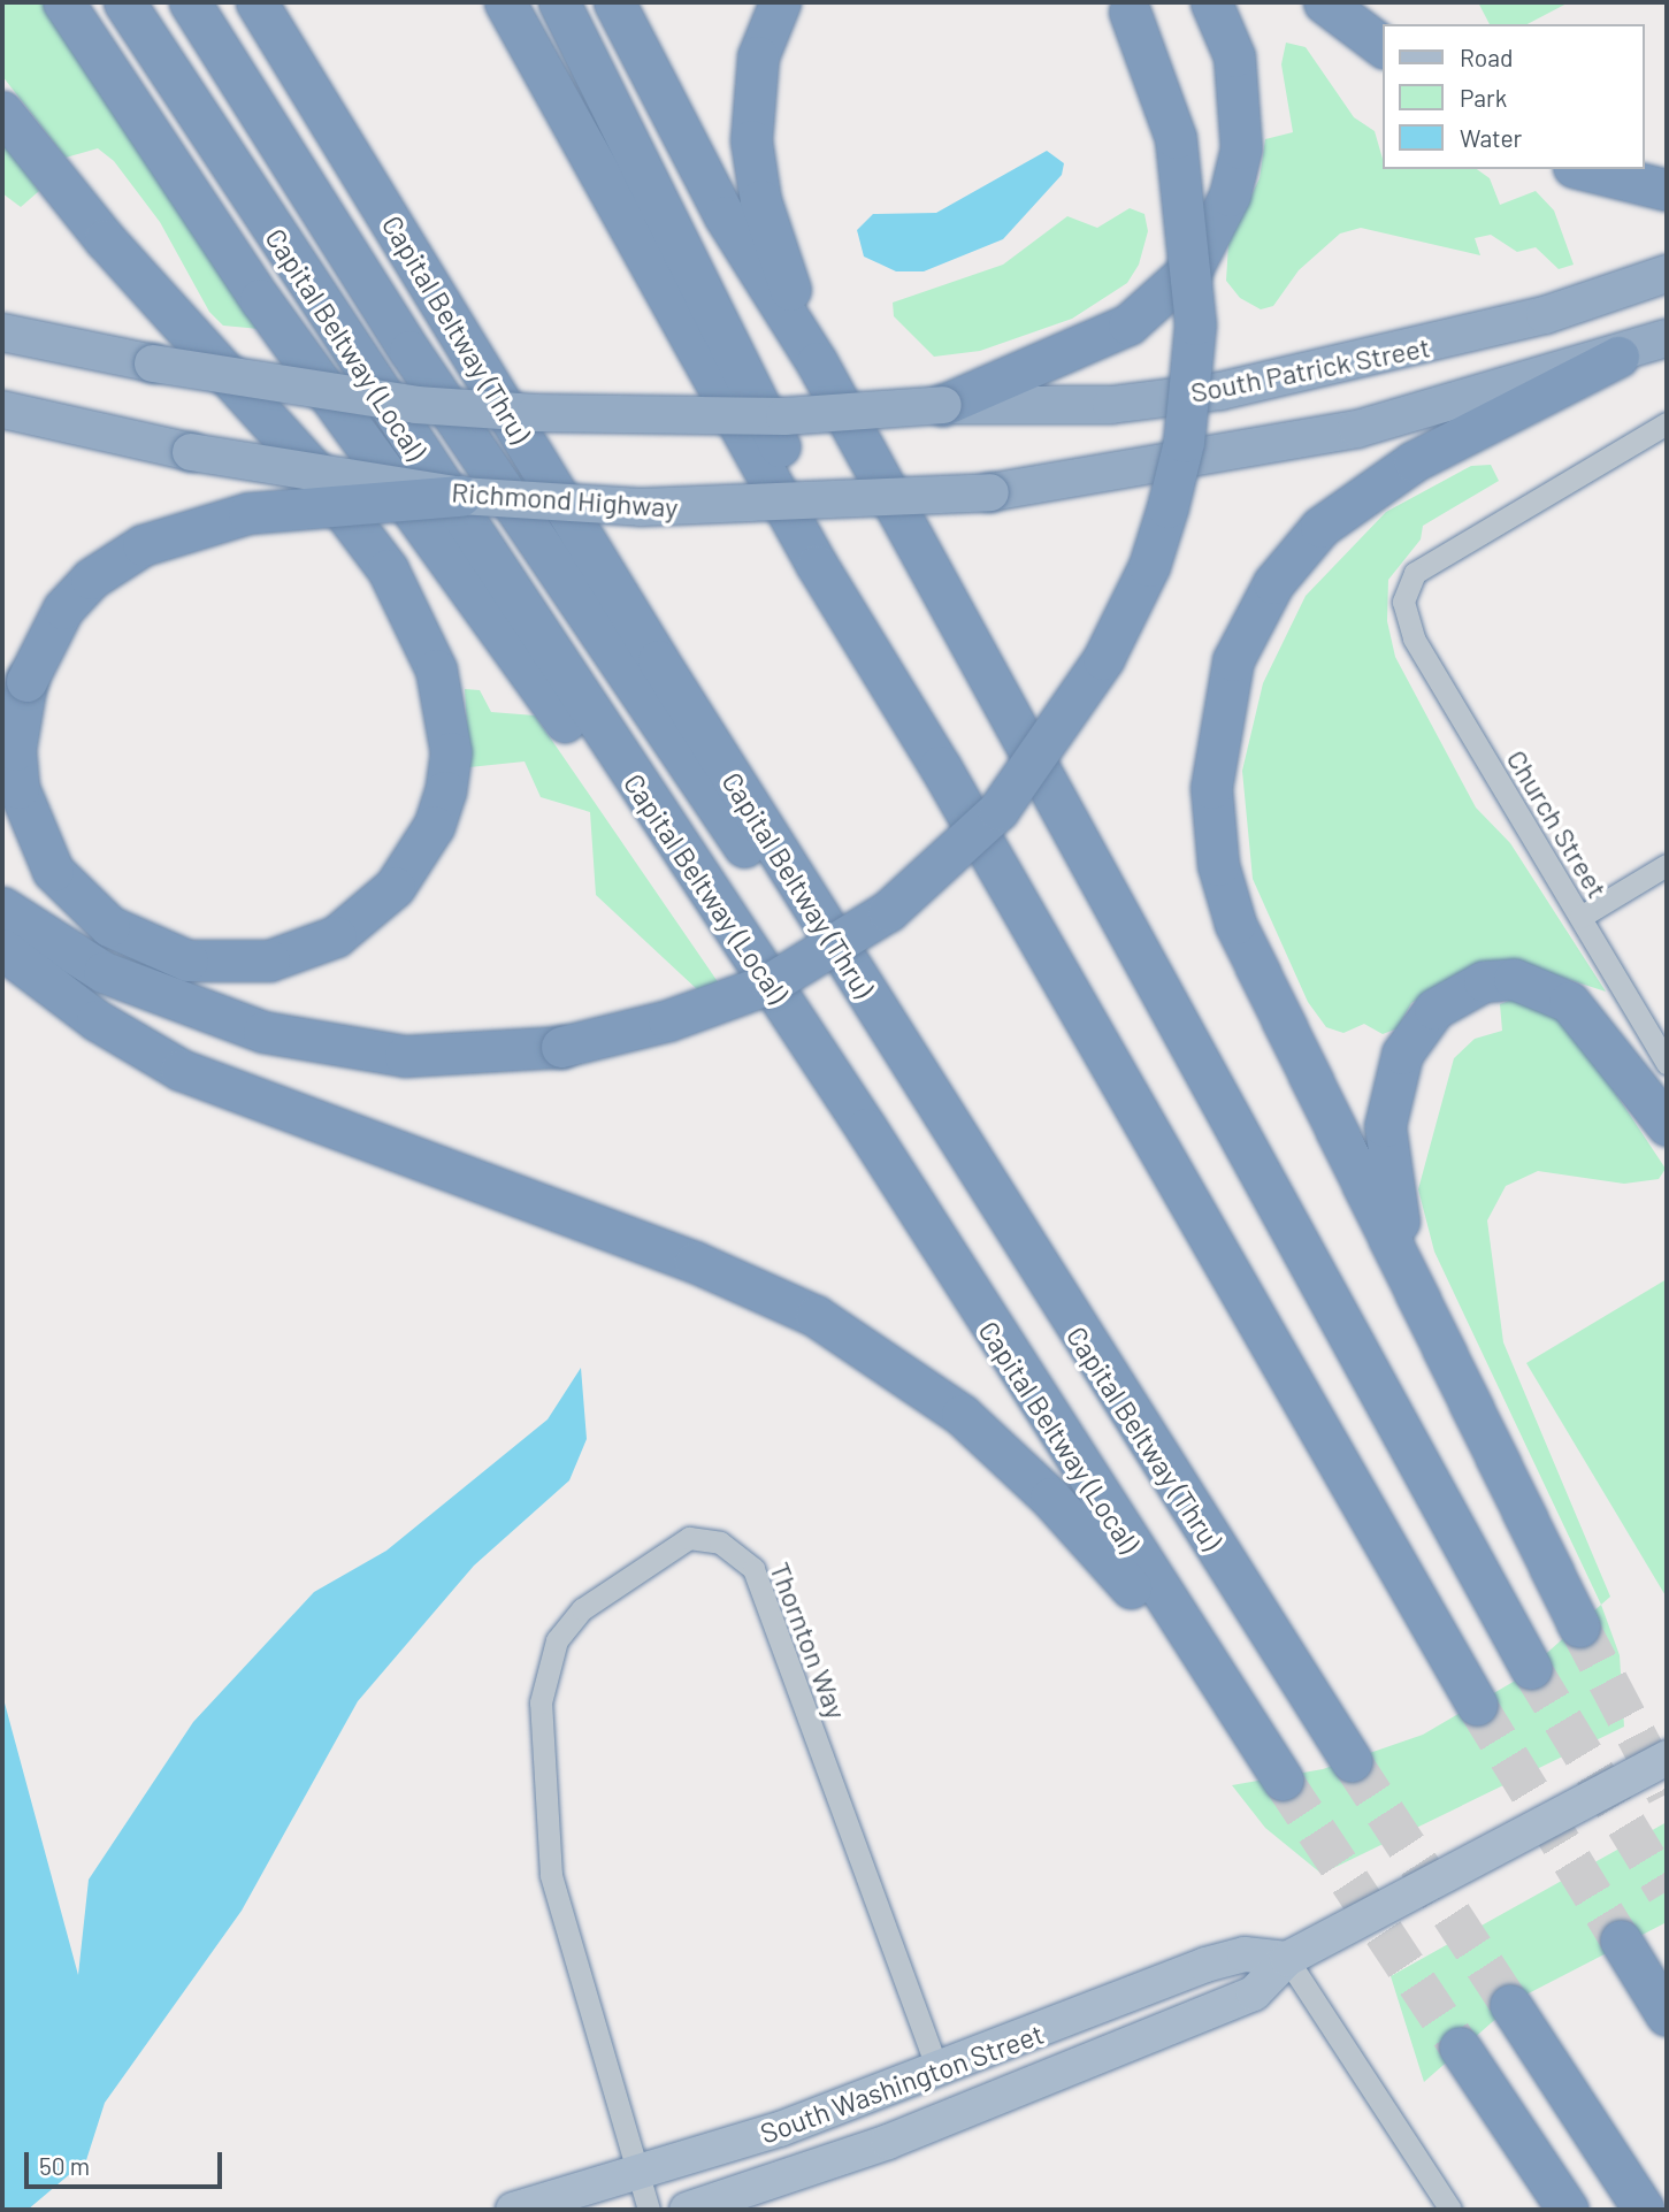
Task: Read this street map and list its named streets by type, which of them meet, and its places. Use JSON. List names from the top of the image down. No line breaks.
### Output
{"streets":{"highway":["Capital Beltway (Thru)","Capital Beltway (Local)","South Patrick Street","Richmond Highway"],"main road":["South Washington Street"],"street":["Church Street","Thornton Way"]},"crossings":[["Thornton Way","South Washington Street"]],"legend":["Road","Park","Water"],"scale_bar":"50 m"}
